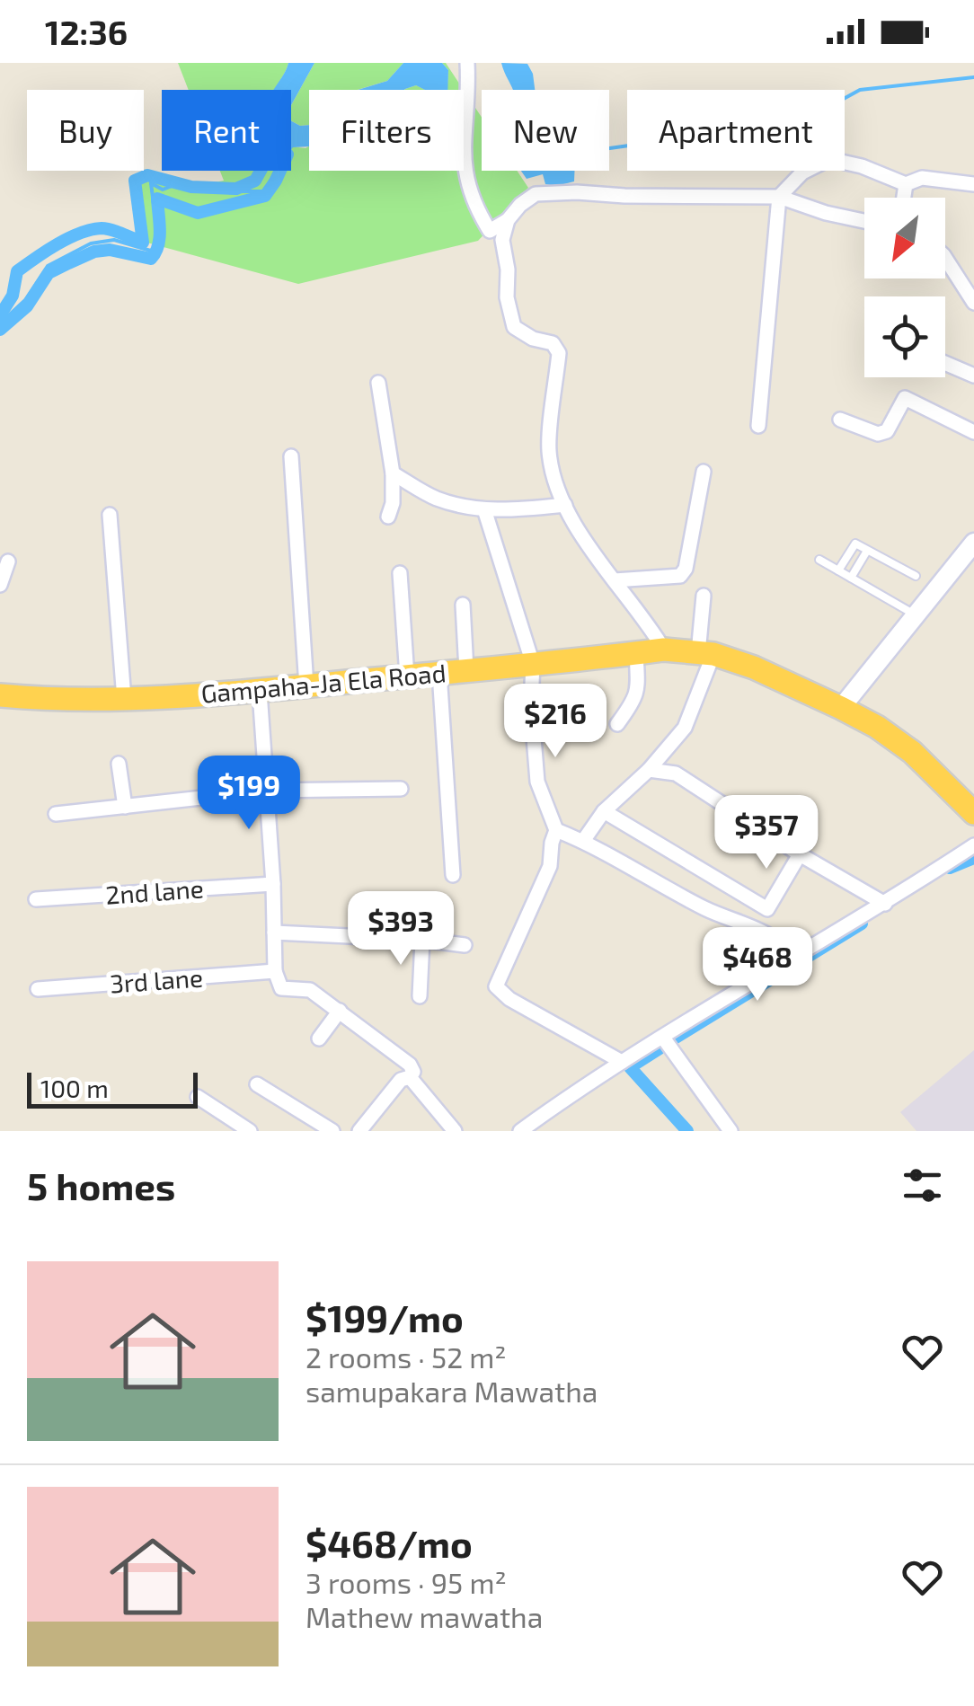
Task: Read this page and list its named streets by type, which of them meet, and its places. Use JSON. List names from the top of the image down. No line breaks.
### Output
{"streets":{"highway":["Gampaha-Ja Ela Road"],"street":["2nd lane","3rd lane"]},"scale_bar":"100 m","north":"bottom left","page":{"status":"12:36","chip":["Buy","Rent","Filters","New","Apartment"],"price":["$216","$199","$357","$393","$468"],"scale":"100 m","heading":"5 homes","list":[{"name":"$199/mo","note":"2 rooms · 52 m² · samupakara Mawatha"},{"name":"$468/mo","note":"3 rooms · 95 m² · Mathew mawatha"}]}}
